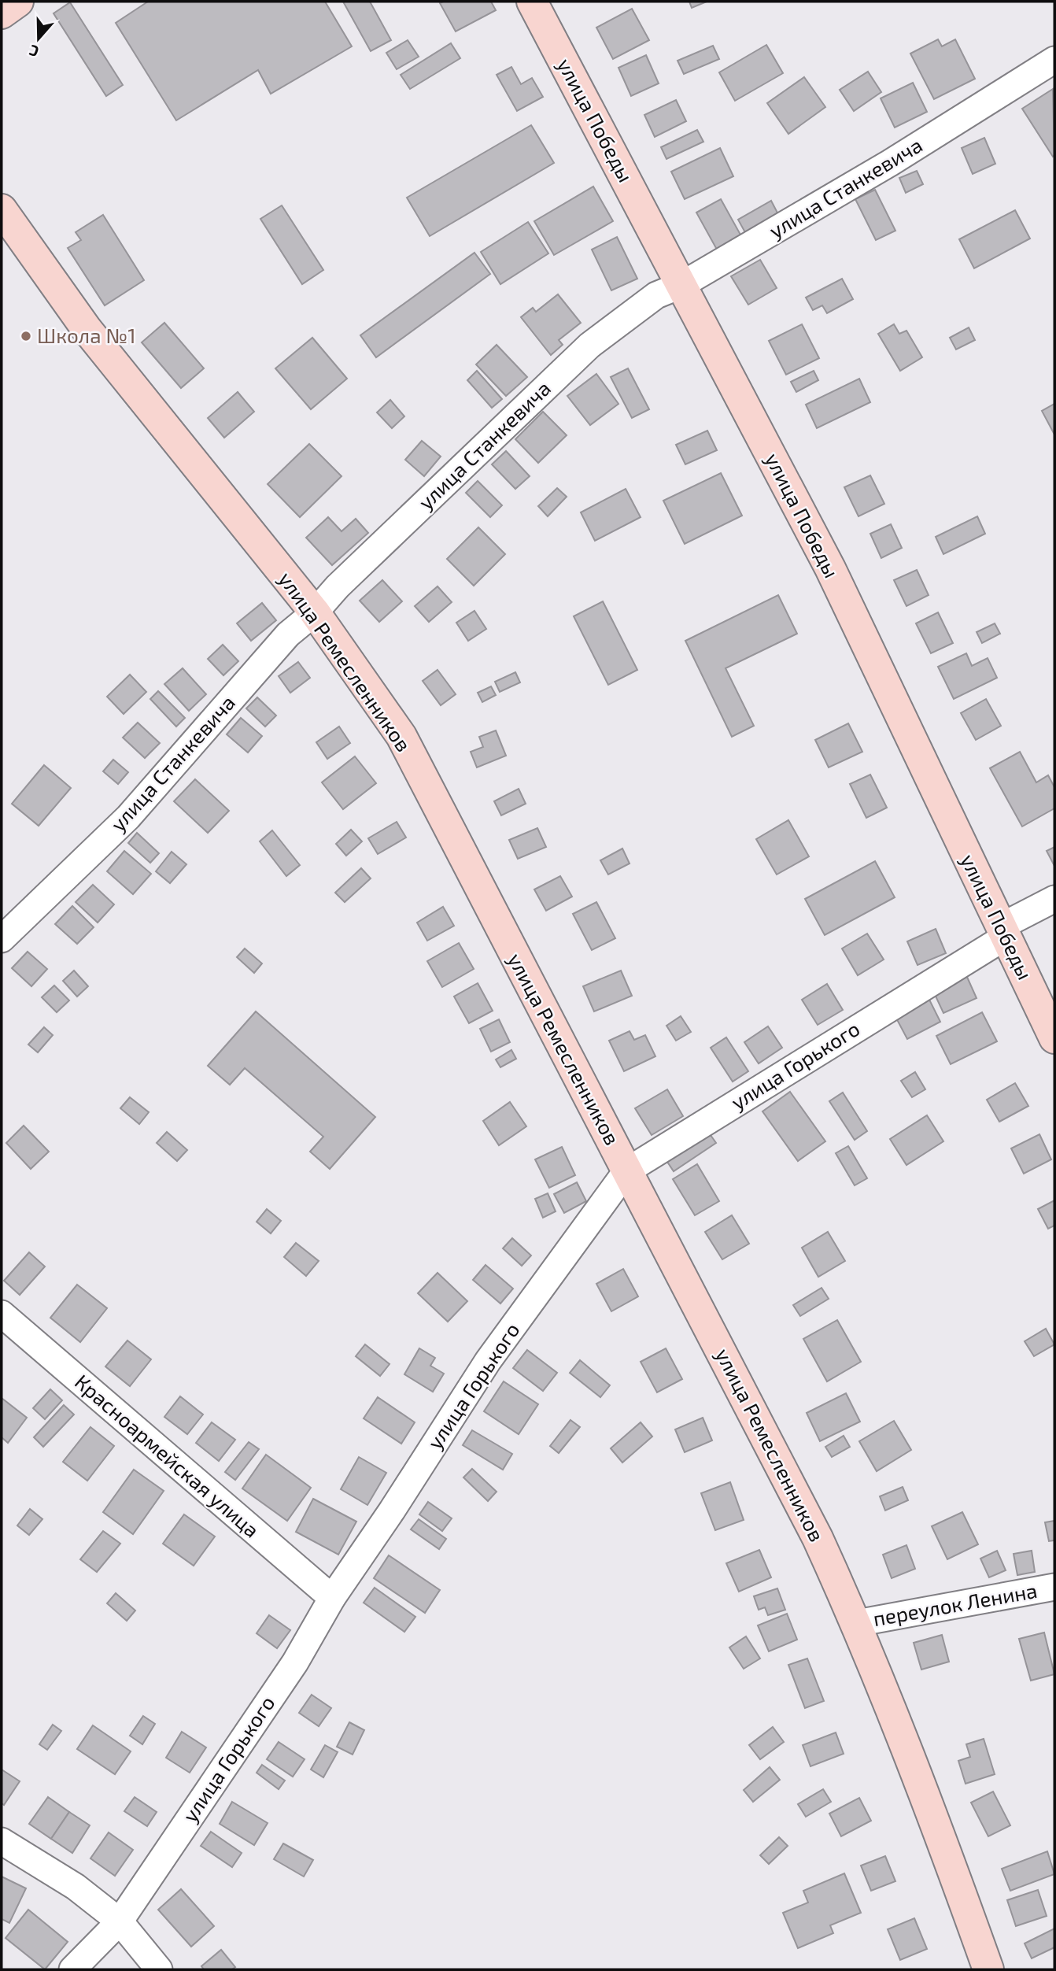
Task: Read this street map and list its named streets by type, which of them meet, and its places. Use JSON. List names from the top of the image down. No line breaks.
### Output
{"streets":{"street":["улица Победы","улица Станкевича","улица Ремесленников","улица Горького","Красноармейская улица","переулок Ленина"]},"crossings":[["улица Победы","улица Станкевича"],["улица Победы","улица Горького"],["улица Станкевича","улица Ремесленников"],["улица Ремесленников","улица Горького"],["улица Ремесленников","переулок Ленина"],["улица Горького","Красноармейская улица"]],"places":["Школа №1"],"north":"bottom"}
